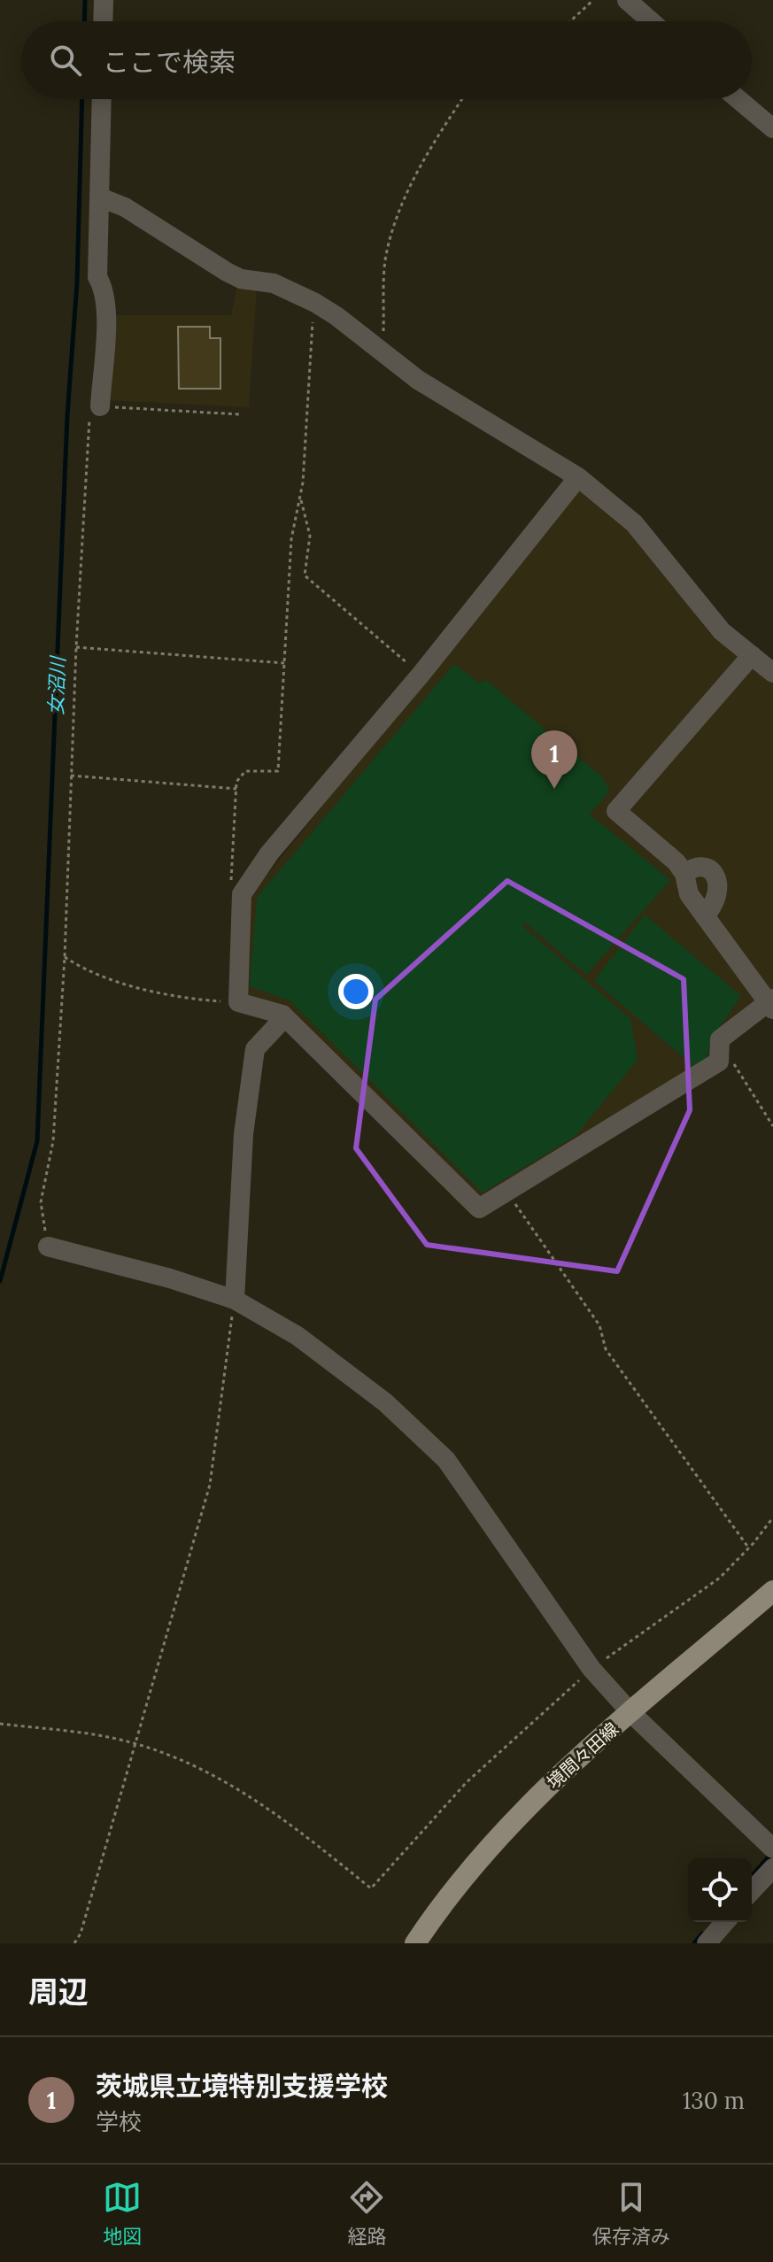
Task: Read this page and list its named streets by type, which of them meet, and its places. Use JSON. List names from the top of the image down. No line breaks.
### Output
{"streets":{"main road":["境間々田線"]},"water":["女沼川"],"page":{"search":"ここで検索","pins":"1","heading":"周辺","list":[{"mark":"1","name":"茨城県立境特別支援学校","note":"学校","value":"130 m"}],"nav":["地図","経路","保存済み"]}}
